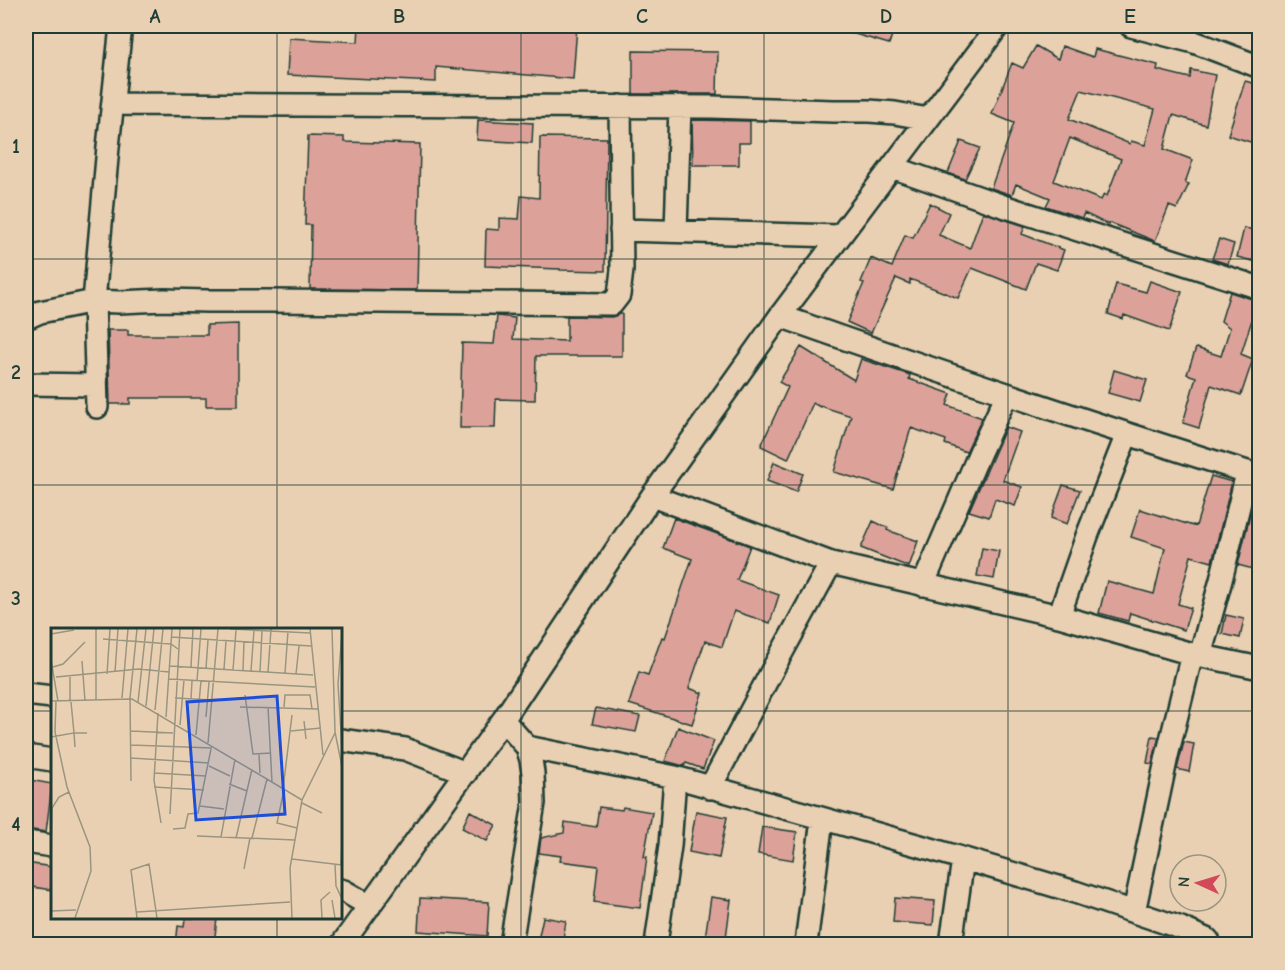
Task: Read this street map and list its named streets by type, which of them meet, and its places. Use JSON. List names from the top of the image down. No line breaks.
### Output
{"north":"left","grid":{"columns":["A","B","C","D","E"],"rows":["1","2","3","4"]}}
